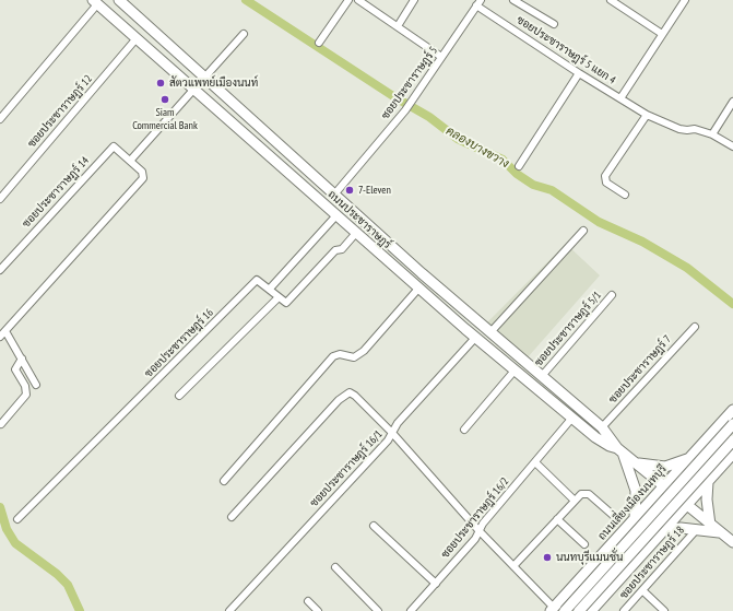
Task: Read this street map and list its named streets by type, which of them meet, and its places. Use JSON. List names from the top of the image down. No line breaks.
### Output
{"streets":{"main road":["ถนนประชาราษฎร์","ถนนเลี่ยงเมืองนนทบุรี"],"street":["ซอยประชาราษฎร์ 5 แยก 4","ซอยประชาราษฏร์ 5","ซอยประชาราษฏร์ 12","ซอยประชาราษฏร์ 14","ซอยประชาราษฎร์ 5/1","ซอยประชาราษฎร์ 16","ซอยประชาราษฎร์ 7","ซอยประชาราษฎร์ 16/1","ซอยประชาราษฎร์ 16/2","ซอยประชาราษฎร์ 18"]},"crossings":[["ซอยประชาราษฎร์ 5 แยก 4","ซอยประชาราษฏร์ 5"],["ซอยประชาราษฏร์ 5","ถนนประชาราษฎร์"],["ซอยประชาราษฏร์ 12","ถนนประชาราษฎร์"],["ถนนประชาราษฎร์","ซอยประชาราษฎร์ 5/1"],["ถนนประชาราษฎร์","ซอยประชาราษฎร์ 7"],["ถนนประชาราษฎร์","ซอยประชาราษฎร์ 16/1"],["ถนนประชาราษฎร์","ถนนเลี่ยงเมืองนนทบุรี"],["ถนนประชาราษฎร์","ซอยประชาราษฎร์ 16/2"]],"water":["คลองบางขวาง"],"places":["สัตวแพทย์เมืองนนท์","Siam Commercial Bank","7-Eleven","นนทบุรีแมนชั่น"]}
